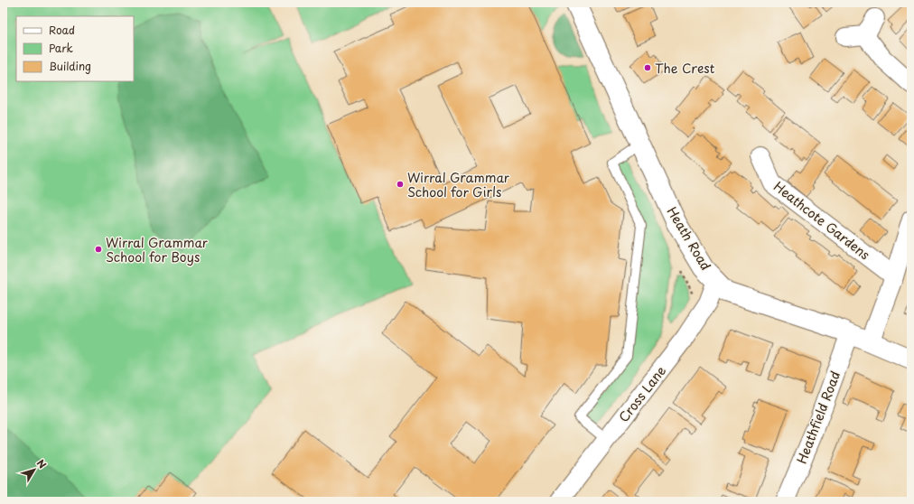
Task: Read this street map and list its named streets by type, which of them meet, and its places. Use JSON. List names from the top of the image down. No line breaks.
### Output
{"streets":{"street":["Heathcote Gardens","Heath Road","Cross Lane","Heathfield Road"]},"crossings":[["Heath Road","Cross Lane"],["Heath Road","Heathfield Road"]],"places":["The Crest","Wirral Grammar School for Girls","Wirral Grammar School for Boys"],"legend":["Road","Park","Building"],"north":"top right"}
